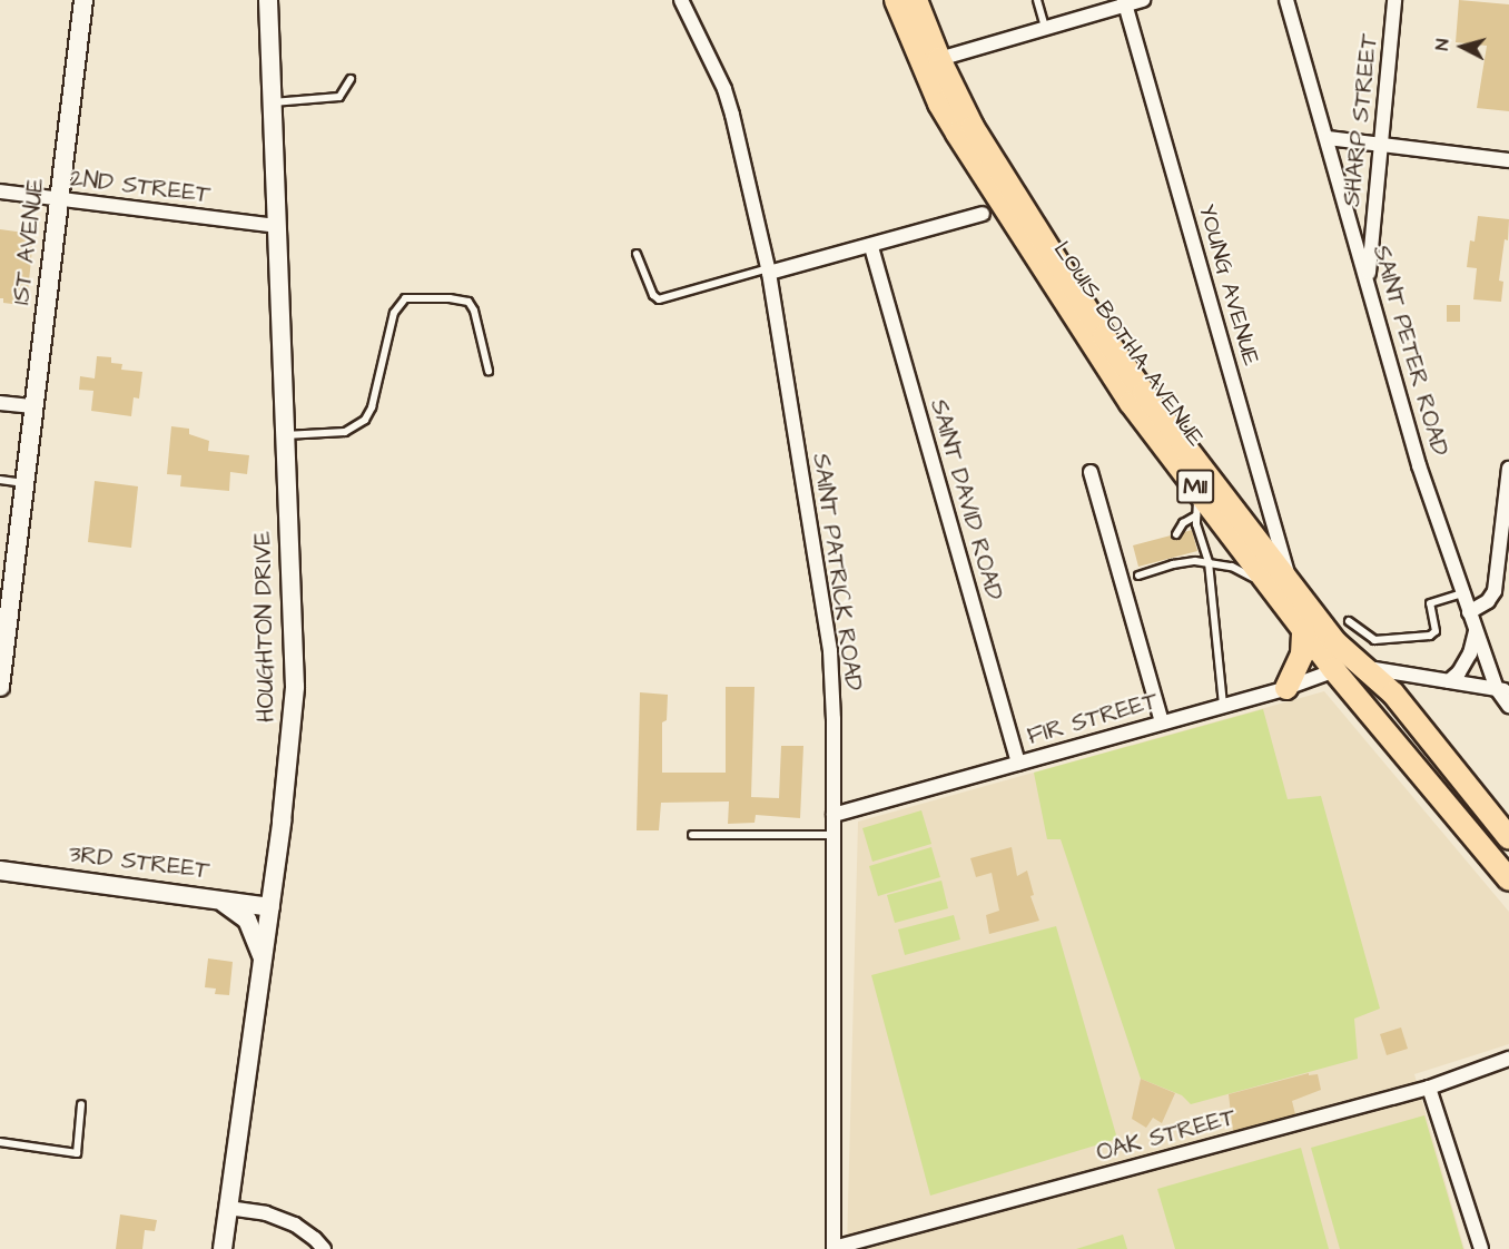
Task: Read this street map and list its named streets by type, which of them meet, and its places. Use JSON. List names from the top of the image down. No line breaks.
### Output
{"streets":{"main road":["LOUIS BOTHA AVENUE","M11"],"street":["SHARP STREET","2ND STREET","1ST AVENUE","YOUNG AVENUE","SAINT PETER ROAD","SAINT DAVID ROAD","SAINT PATRICK ROAD","HOUGHTON DRIVE","FIR STREET","3RD STREET","OAK STREET"]},"crossings":[["SHARP STREET","SAINT PETER ROAD"],["2ND STREET","1ST AVENUE"],["2ND STREET","HOUGHTON DRIVE"],["YOUNG AVENUE","LOUIS BOTHA AVENUE"],["LOUIS BOTHA AVENUE","FIR STREET"],["SAINT PETER ROAD","FIR STREET"],["SAINT DAVID ROAD","FIR STREET"],["SAINT PATRICK ROAD","FIR STREET"],["SAINT PATRICK ROAD","OAK STREET"],["HOUGHTON DRIVE","3RD STREET"]],"north":"left"}
